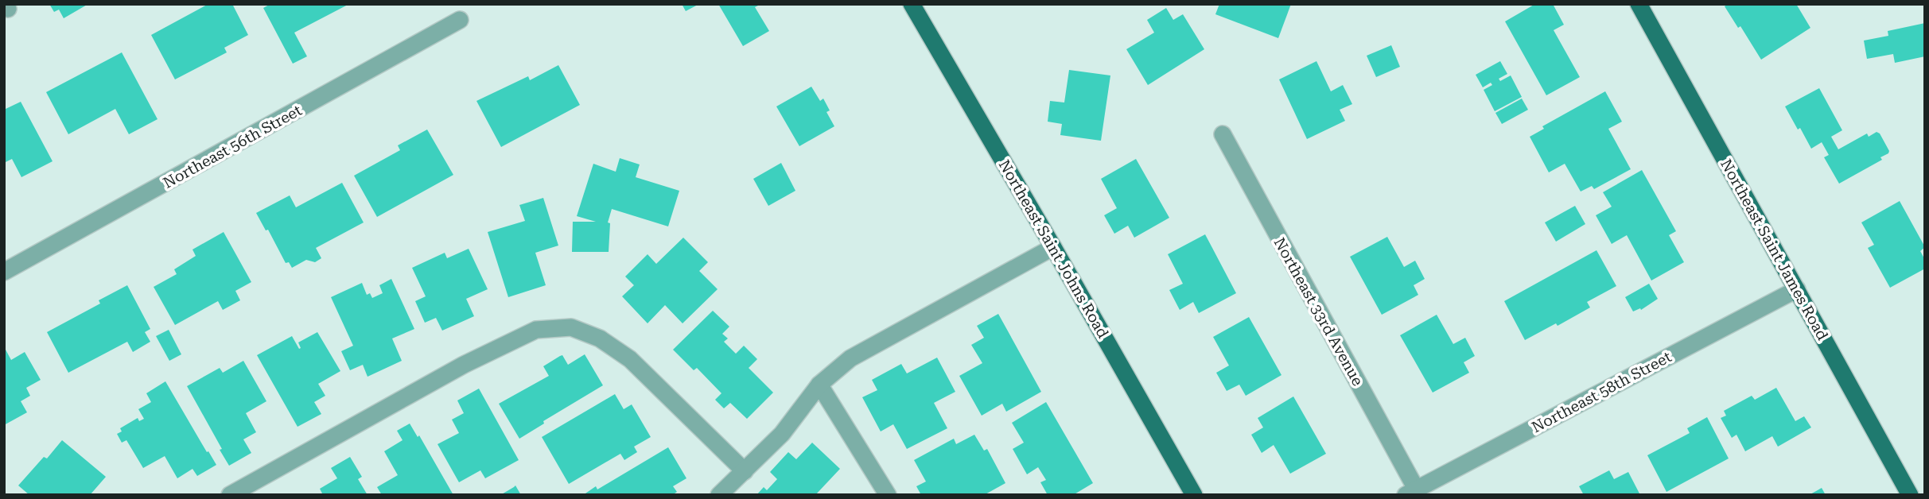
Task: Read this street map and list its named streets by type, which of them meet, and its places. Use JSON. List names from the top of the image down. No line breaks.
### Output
{"streets":{"main road":["Northeast Saint Johns Road","Northeast Saint James Road"],"street":["Northeast 56th Street","Northeast 33rd Avenue","Northeast 58th Street"]},"crossings":[["Northeast Saint James Road","Northeast 58th Street"],["Northeast 33rd Avenue","Northeast 58th Street"]]}
